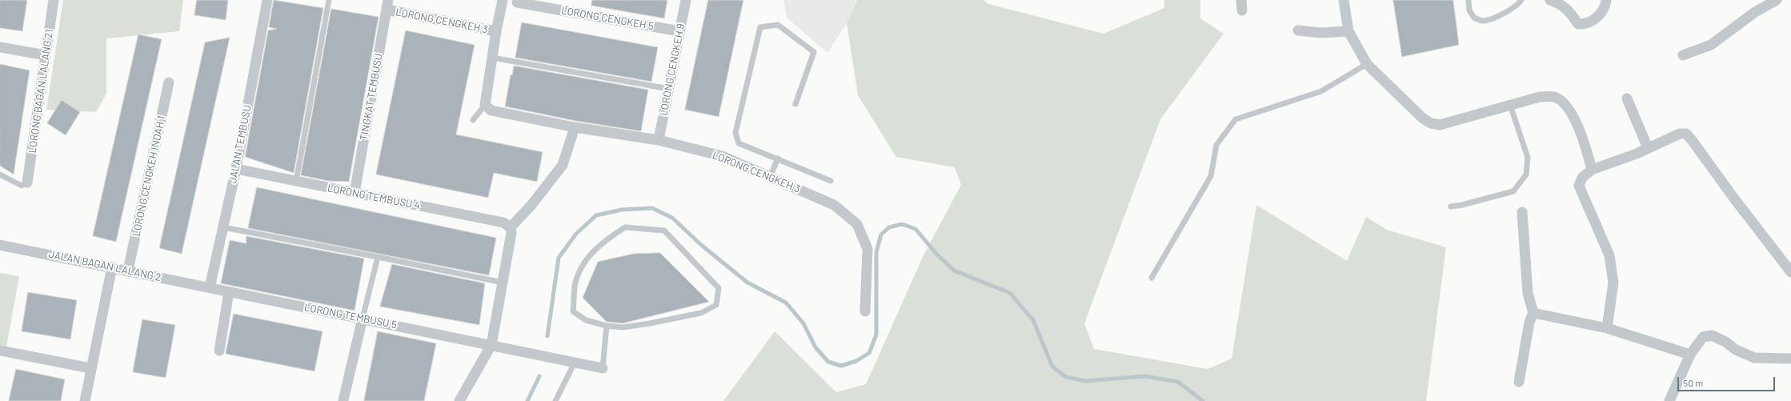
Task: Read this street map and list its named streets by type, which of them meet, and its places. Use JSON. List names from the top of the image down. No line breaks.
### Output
{"streets":{"street":["LORONG CENGKEH 5","LORONG CENGKEH 3","LORONG CENGKEH 9","LORONG BAGAN LALANG 21","TINGKAT TEMBUSU","JALAN TEMBUSU","LORONG CENGKEH INDAH 1","LORONG TEMBUSU 4","JALAN BAGAN LALANG 2","LORONG TEMBUSU 5"]},"crossings":[["LORONG CENGKEH 5","LORONG CENGKEH 9"],["LORONG CENGKEH 3","LORONG CENGKEH 9"],["LORONG CENGKEH 3","TINGKAT TEMBUSU"],["TINGKAT TEMBUSU","LORONG TEMBUSU 4"],["JALAN TEMBUSU","LORONG TEMBUSU 4"],["JALAN TEMBUSU","JALAN BAGAN LALANG 2"],["JALAN TEMBUSU","LORONG TEMBUSU 5"],["LORONG CENGKEH INDAH 1","JALAN BAGAN LALANG 2"],["JALAN BAGAN LALANG 2","LORONG TEMBUSU 5"]],"scale_bar":"50 m"}
